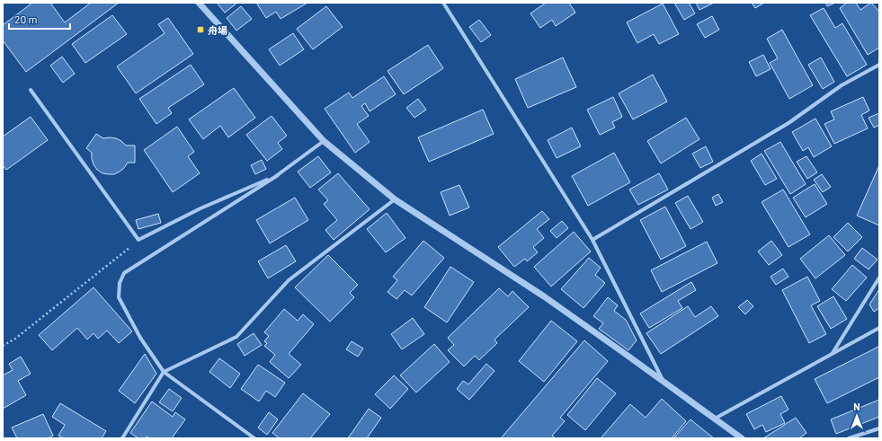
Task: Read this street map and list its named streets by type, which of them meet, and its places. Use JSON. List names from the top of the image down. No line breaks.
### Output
{"places":{"transit":["舟場"]},"scale_bar":"20 m","north":"top"}
